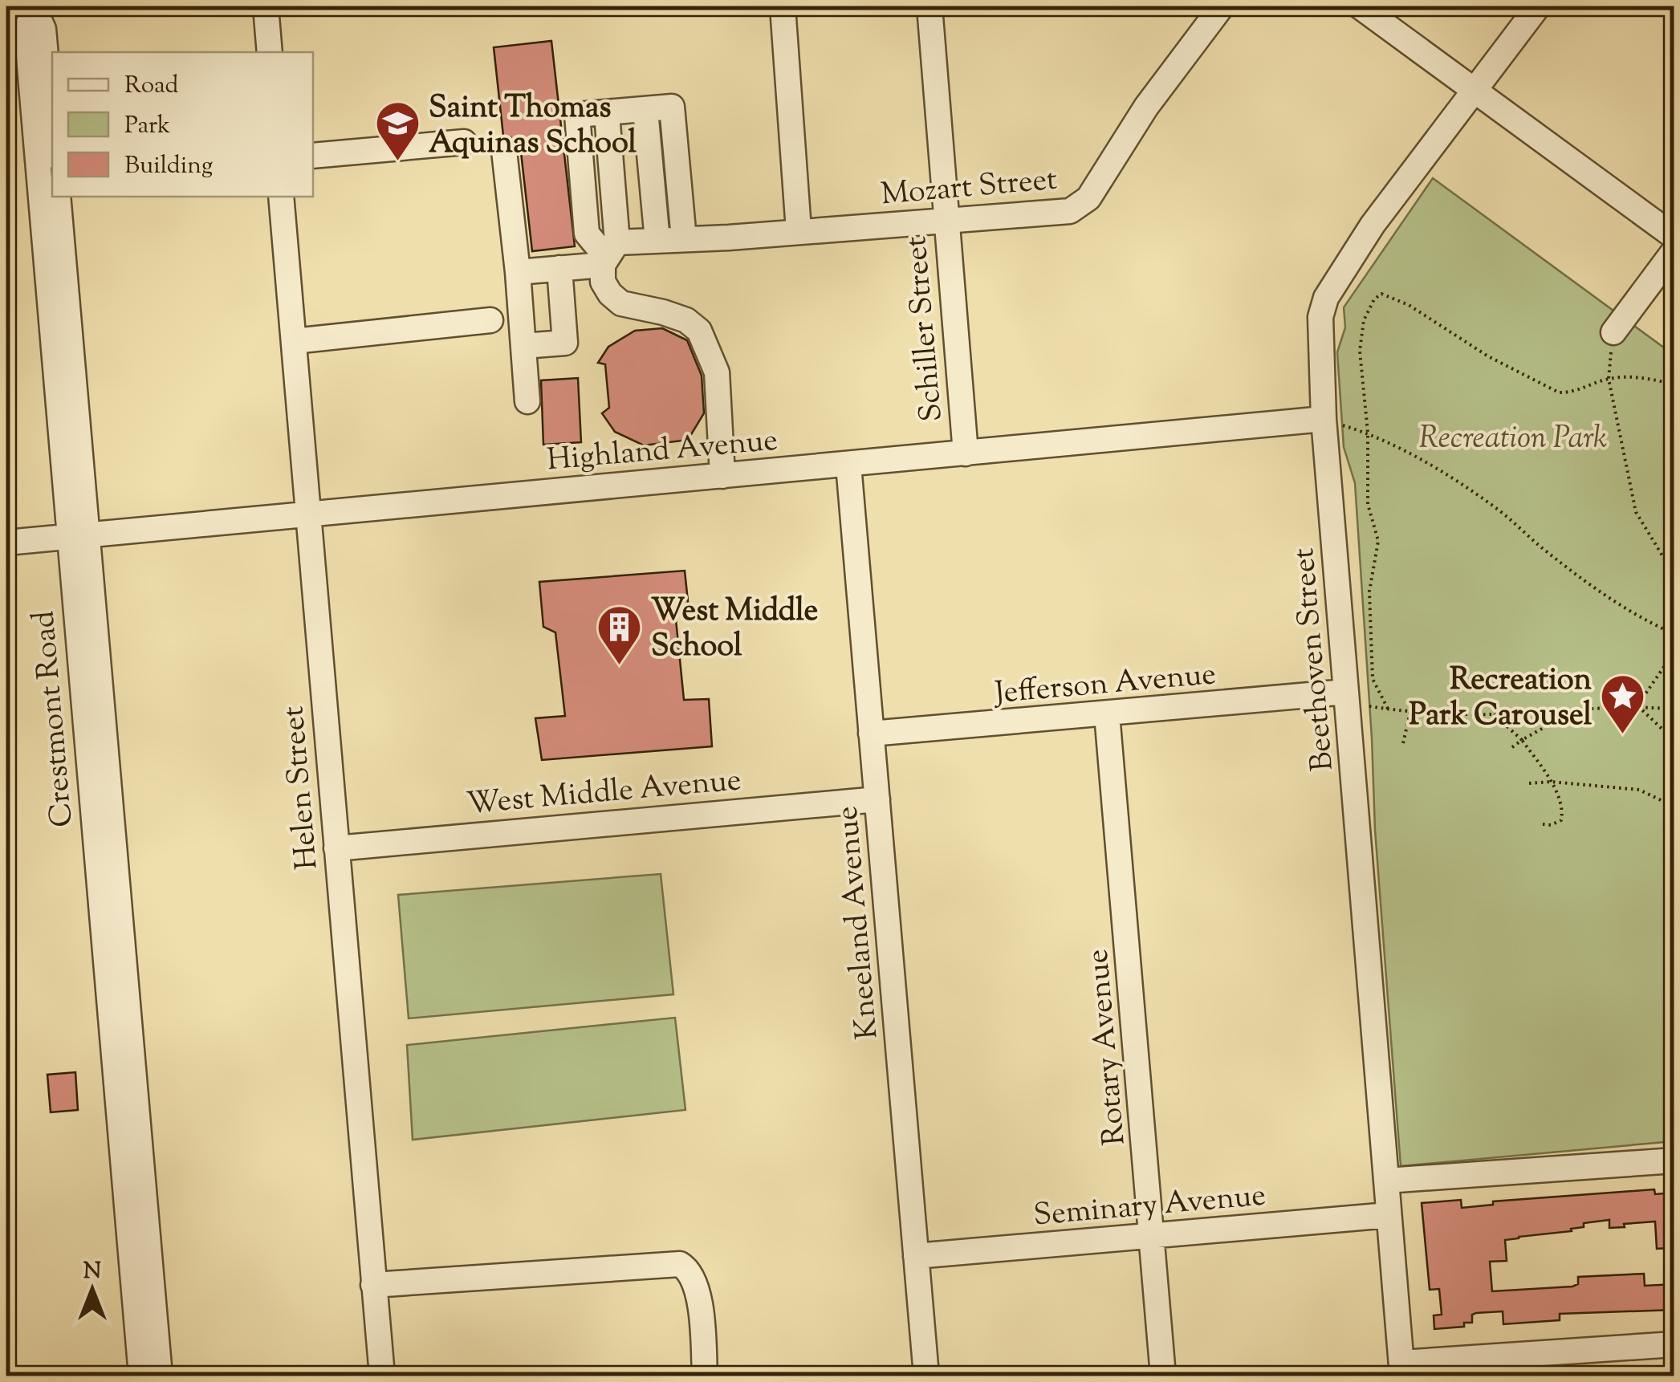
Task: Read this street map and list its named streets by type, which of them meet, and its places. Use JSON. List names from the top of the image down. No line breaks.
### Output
{"streets":{"street":["Mozart Street","Schiller Street","Highland Avenue","Beethoven Street","Jefferson Avenue","Crestmont Road","Helen Street","West Middle Avenue","Kneeland Avenue","Rotary Avenue","Seminary Avenue"]},"crossings":[["Mozart Street","Schiller Street"],["Schiller Street","Highland Avenue"],["Highland Avenue","Beethoven Street"],["Highland Avenue","Crestmont Road"],["Highland Avenue","Helen Street"],["Highland Avenue","Kneeland Avenue"],["Beethoven Street","Jefferson Avenue"],["Beethoven Street","Seminary Avenue"],["Jefferson Avenue","Kneeland Avenue"],["Jefferson Avenue","Rotary Avenue"],["Helen Street","West Middle Avenue"],["West Middle Avenue","Kneeland Avenue"],["Kneeland Avenue","Seminary Avenue"],["Rotary Avenue","Seminary Avenue"]],"parks":["Recreation Park"],"places":{"school or university":["Saint Thomas Aquinas School"],"building":["West Middle School"],"place":["Recreation Park Carousel"]},"legend":["Road","Park","Building"],"north":"top"}
